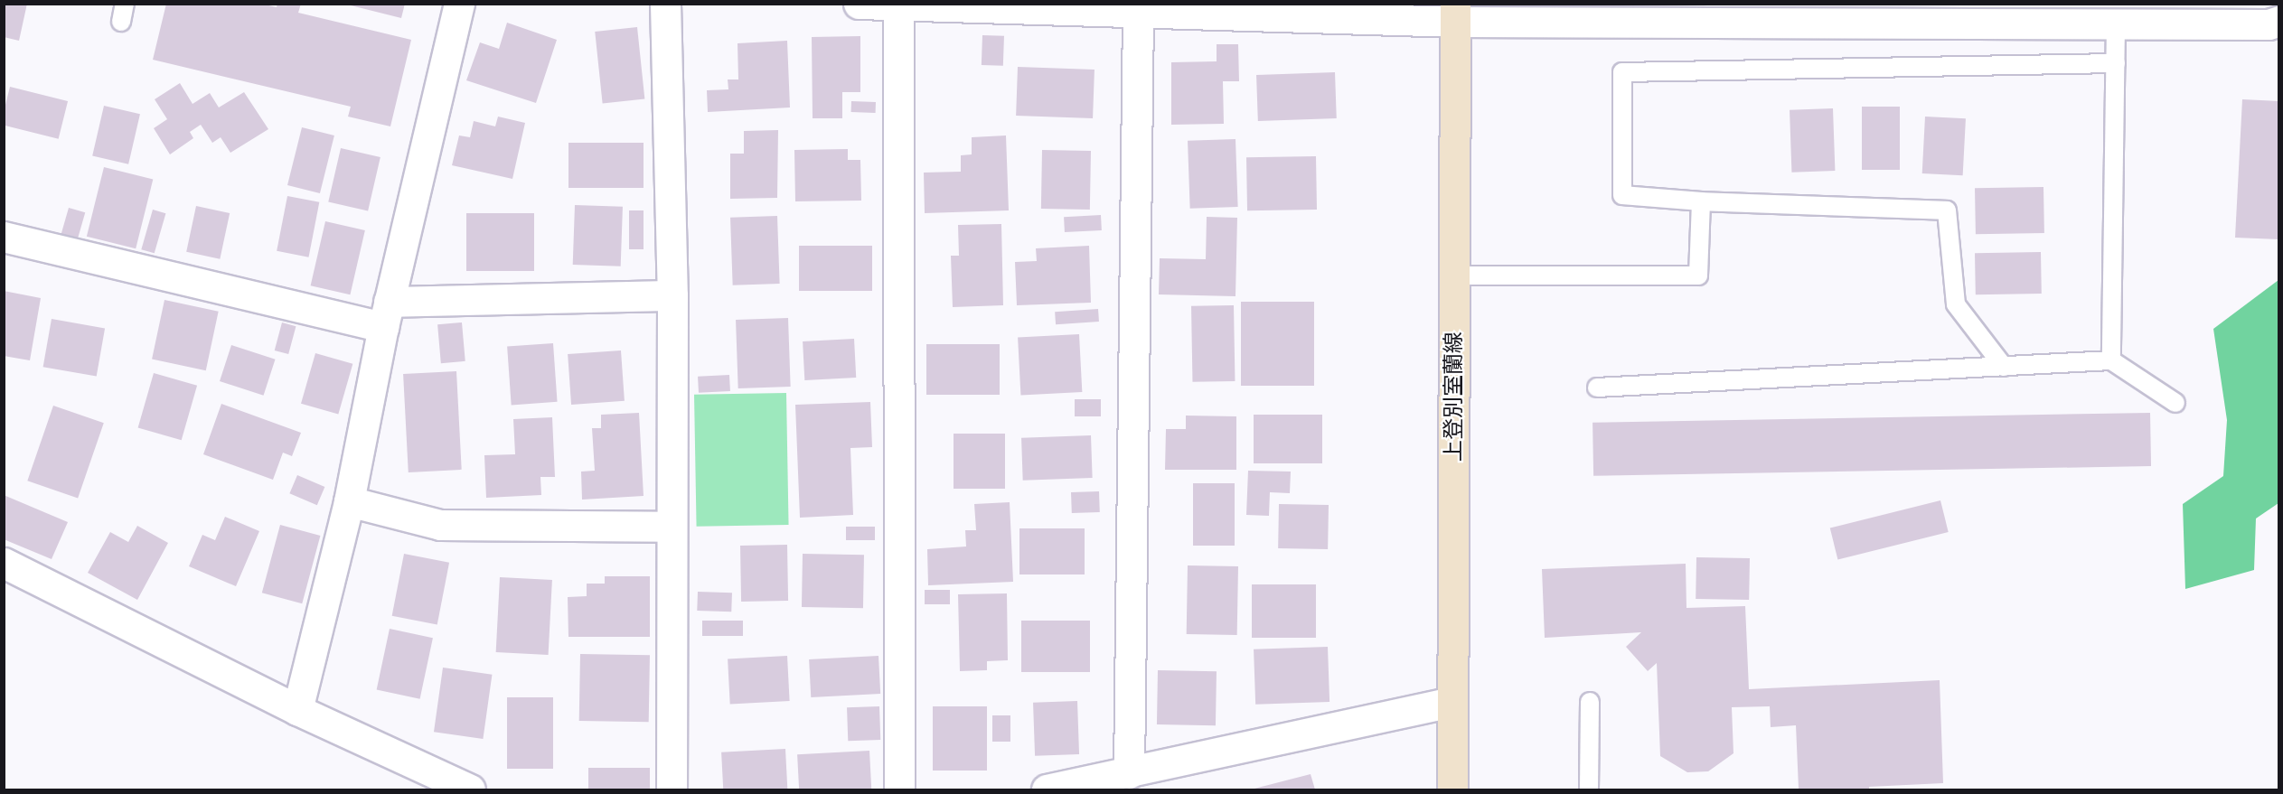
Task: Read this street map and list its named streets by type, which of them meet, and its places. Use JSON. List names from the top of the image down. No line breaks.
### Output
{"streets":{"main road":["上登別室蘭線"]}}
